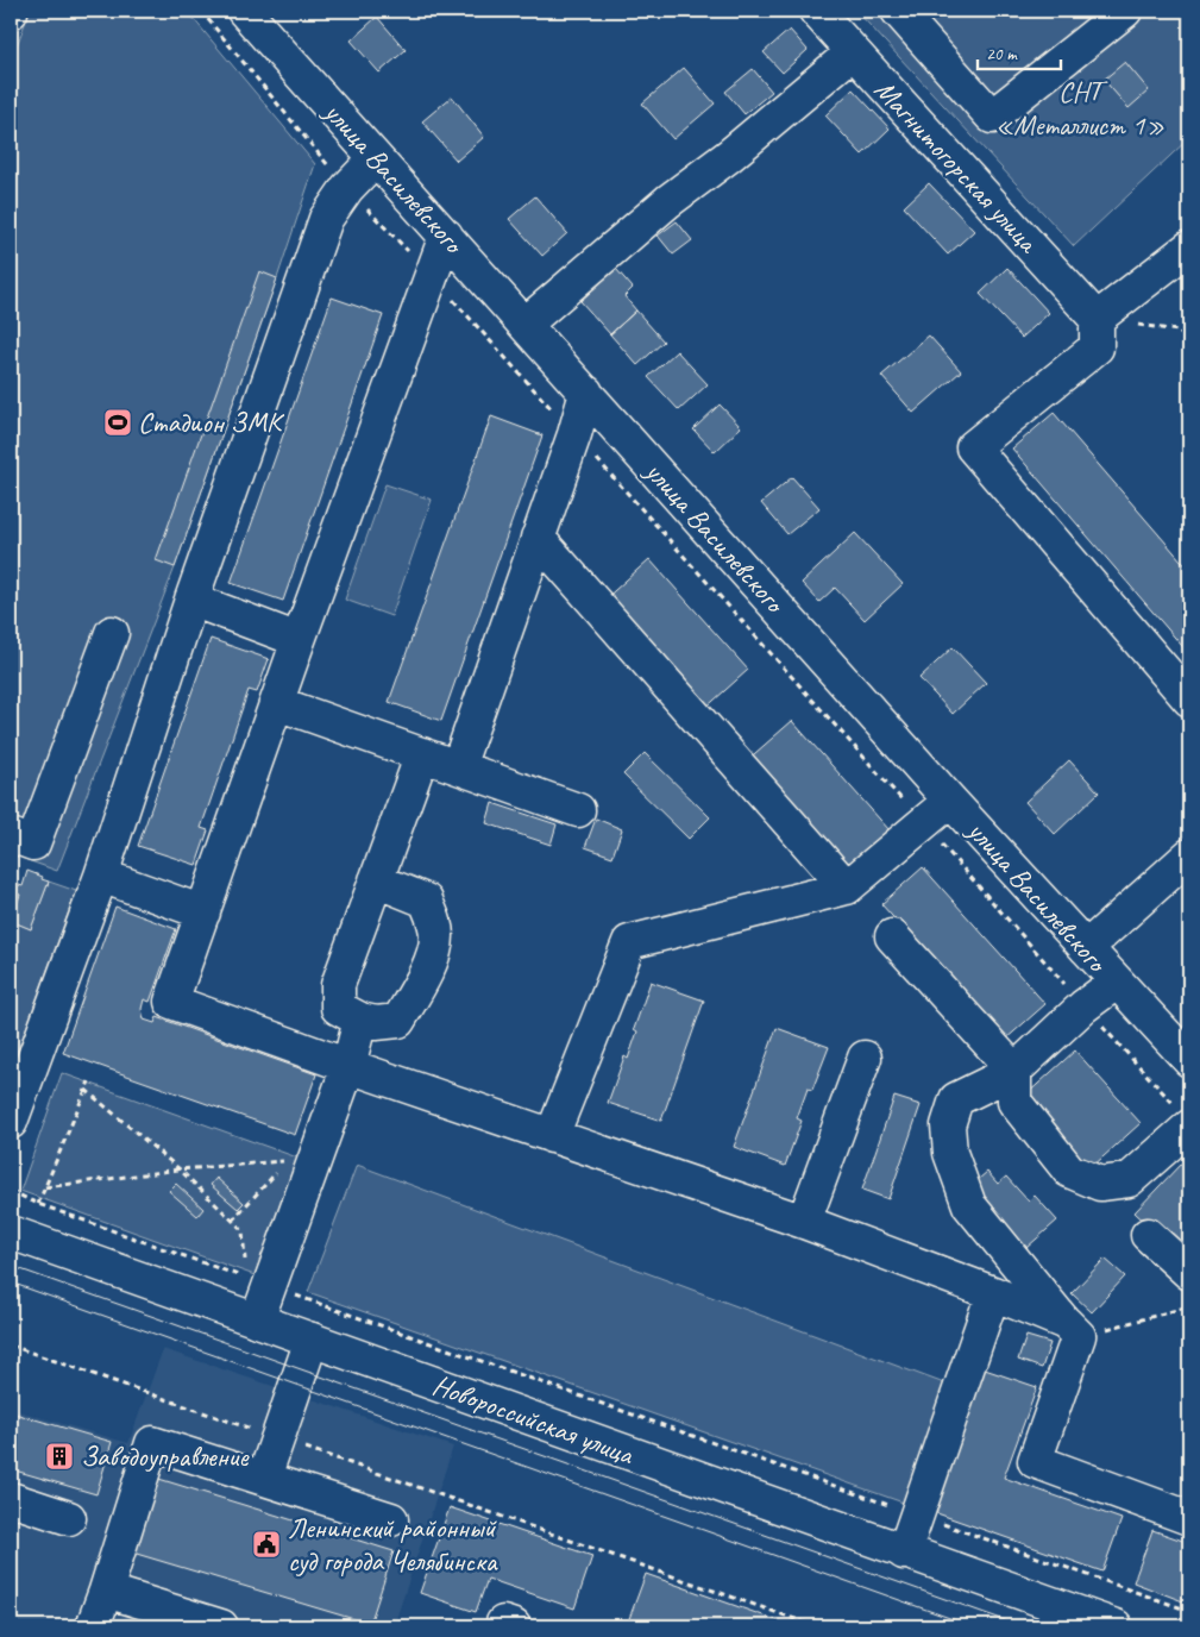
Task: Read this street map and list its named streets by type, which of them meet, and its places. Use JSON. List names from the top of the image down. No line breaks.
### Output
{"streets":{"street":["Магнитогорская улица","улица Василевского","Новороссийская улица"]},"parks":["СНТ «Металлист 1»"],"places":{"sports":["Стадион ЗМК"],"building":["Заводоуправление"],"public building":["Ленинский районный суд города Челябинска"]},"scale_bar":"20 m"}
